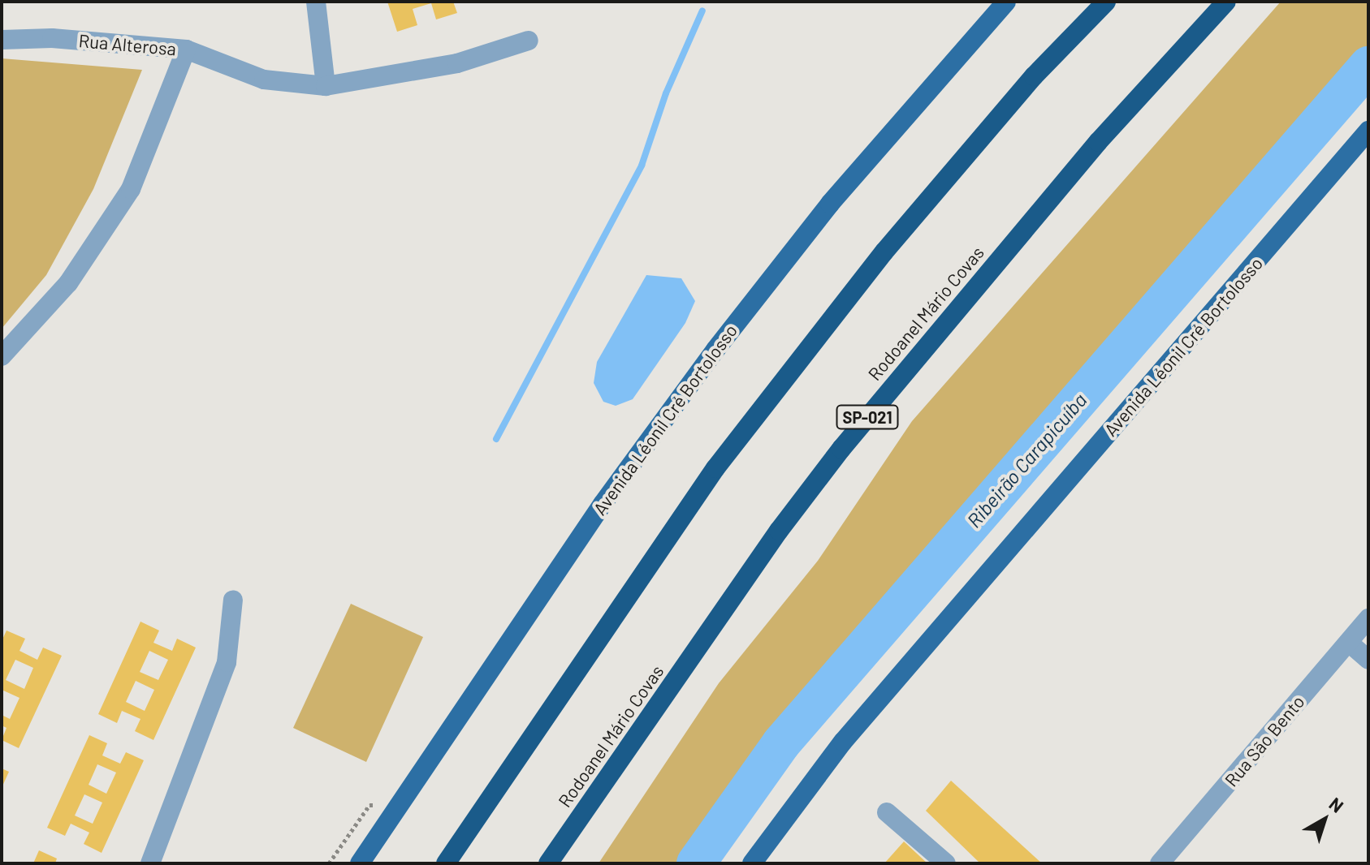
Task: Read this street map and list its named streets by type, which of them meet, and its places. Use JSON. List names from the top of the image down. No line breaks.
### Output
{"streets":{"highway":["Rodoanel Mário Covas","SP-021"],"main road":["Avenida Léonil Cré Bortolosso"],"street":["Rua Alterosa","Rua São Bento"]},"water":["Ribeirão Carapicuíba"],"north":"top right"}
